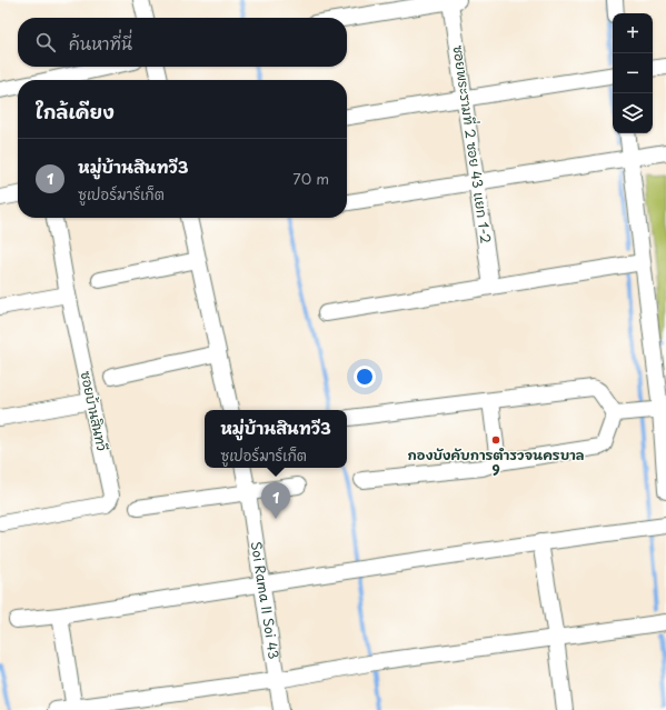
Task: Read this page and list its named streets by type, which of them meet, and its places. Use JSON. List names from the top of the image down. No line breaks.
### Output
{"streets":{"street":["ซอยพระรามที่ 2 ซอย 43 แยก 1-2","ซอยบ้านสินทวี","Soi Rama II Soi 43"]},"places":["กองบังคับการตำรวจนครบาล 9"],"page":{"map_buttons":["+","−"],"search":"ค้นหาที่นี่","heading":"ใกล้เคียง","list":[{"mark":"1","name":"หมู่บ้านสินทวี3","note":"ซูเปอร์มาร์เก็ต","value":"70 m"}],"popup":["หมู่บ้านสินทวี3","ซูเปอร์มาร์เก็ต"],"pins":"1"}}
